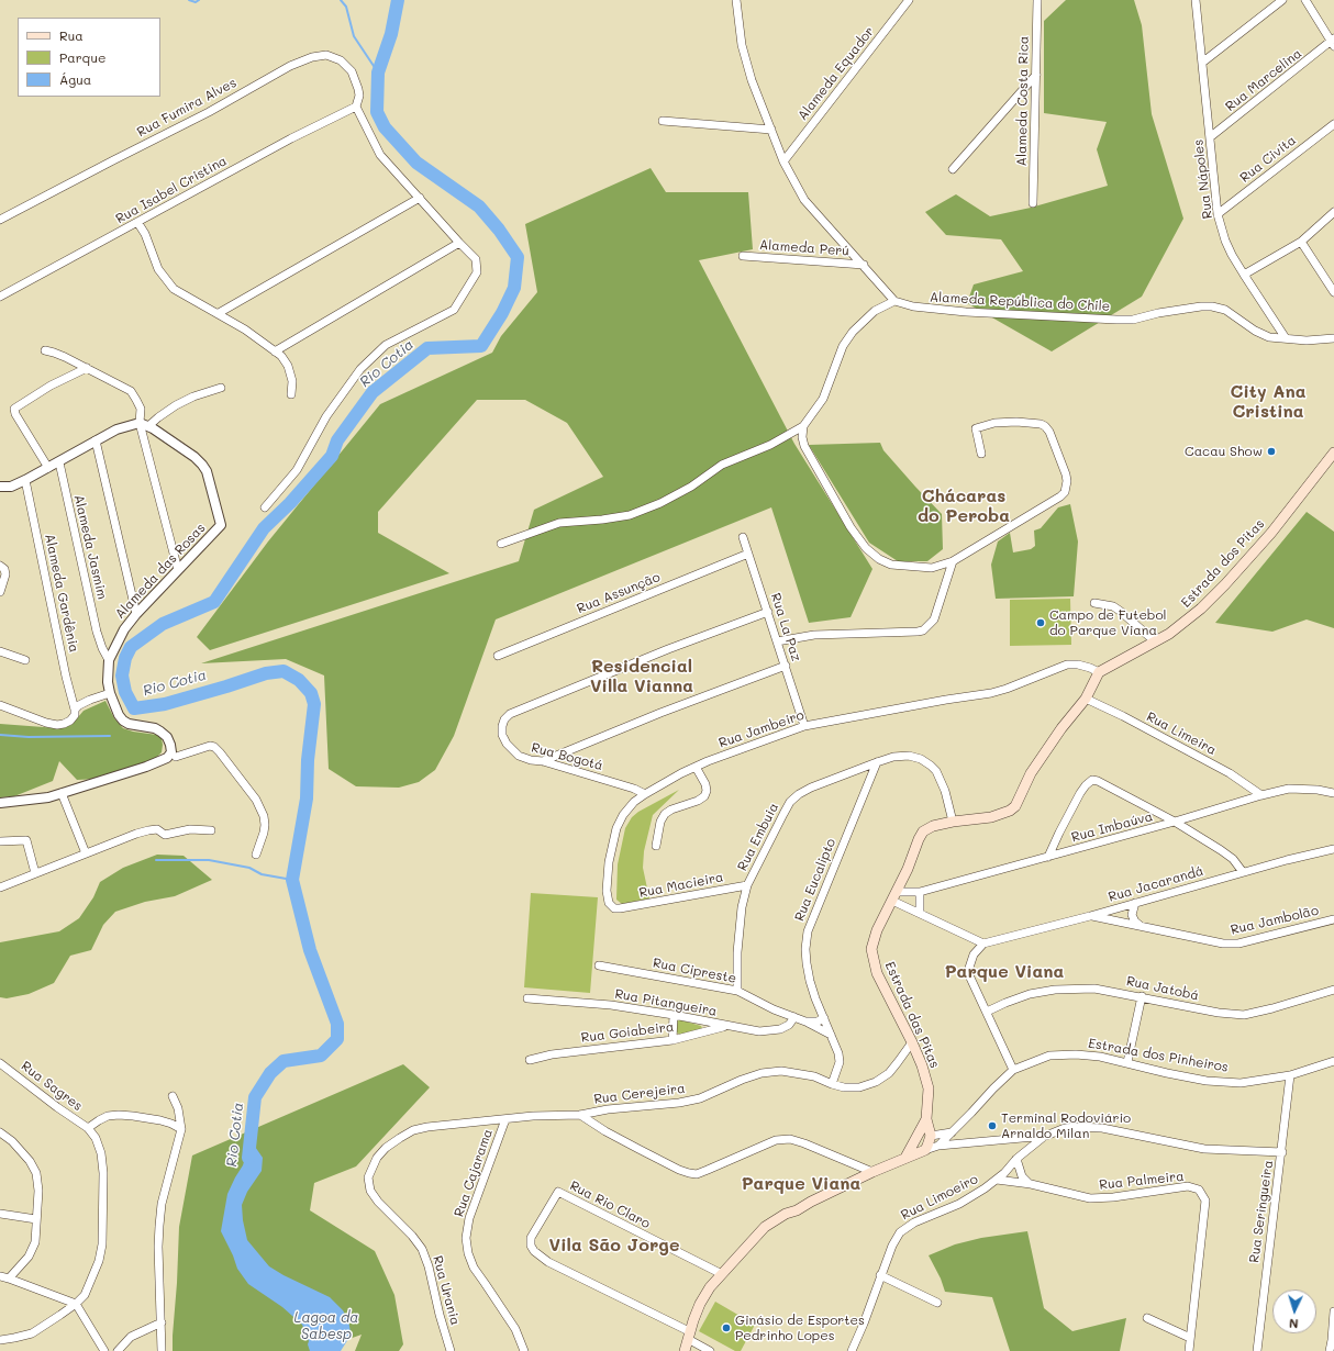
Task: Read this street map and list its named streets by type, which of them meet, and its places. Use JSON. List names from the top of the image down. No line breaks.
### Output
{"streets":{"main road":["Estrada dos Pitas","Estrada das Pitas","Estrada dos Pinheiros"],"street":["Alameda Equador","Rua Marcelina","Alameda Costa Rica","Rua Fumira Alves","Rua Civita","Rua Nápoles","Rua Isabel Cristina","Alameda Perú","Alameda República do Chile","Alameda Jasmim","Alameda das Rosas","Alameda Gardênia","Rua Assunção","Rua La Paz","Rua Jambeiro","Rua Limeira","Rua Bogotá","Rua Imbaúva","Rua Embuia","Rua Eucalipto","Rua Jacarandá","Rua Macieira","Rua Jambolão","Rua Cipreste","Rua Jatobá","Rua Pitangueira","Rua Goiabeira","Rua Sagres","Rua Cerejeira","Rua Cajarama","Rua Palmeira","Rua Limoeiro","Rua Rio Claro","Rua Seringueira","Rua Urania"]},"crossings":[["Rua Marcelina","Rua Nápoles"],["Rua Fumira Alves","Rua Isabel Cristina"],["Rua Civita","Rua Nápoles"],["Rua Nápoles","Alameda República do Chile"],["Alameda Jasmim","Alameda das Rosas"],["Estrada dos Pitas","Rua Jambeiro"],["Rua Assunção","Rua La Paz"],["Rua La Paz","Rua Jambeiro"],["Rua La Paz","Rua Bogotá"],["Rua Jambeiro","Rua Bogotá"],["Rua Jambeiro","Rua Macieira"],["Rua Limeira","Rua Imbaúva"],["Rua Imbaúva","Estrada das Pitas"],["Rua Embuia","Rua Eucalipto"],["Rua Embuia","Rua Macieira"],["Rua Embuia","Rua Cipreste"],["Rua Embuia","Estrada das Pitas"],["Rua Eucalipto","Rua Cipreste"],["Rua Eucalipto","Rua Cerejeira"],["Rua Jacarandá","Rua Jambolão"],["Rua Cipreste","Rua Pitangueira"],["Rua Pitangueira","Rua Goiabeira"],["Estrada das Pitas","Rua Cerejeira"],["Estrada dos Pinheiros","Rua Rio Claro"],["Estrada dos Pinheiros","Rua Seringueira"],["Rua Cerejeira","Rua Cajarama"],["Rua Cerejeira","Rua Urania"],["Rua Palmeira","Rua Limoeiro"]],"districts":["City Ana Cristina","Chácaras do Peroba","Residencial Villa Vianna","Parque Viana","Parque Viana","Vila São Jorge"],"water":["Rio Cotia","Lagoa da Sabesp"],"places":["Cacau Show","Campo de Futebol do Parque Viana","Terminal Rodoviário Arnaldo Milan","Ginásio de Esportes Pedrinho Lopes"],"legend":["Rua","Parque","Água"],"north":"bottom"}
